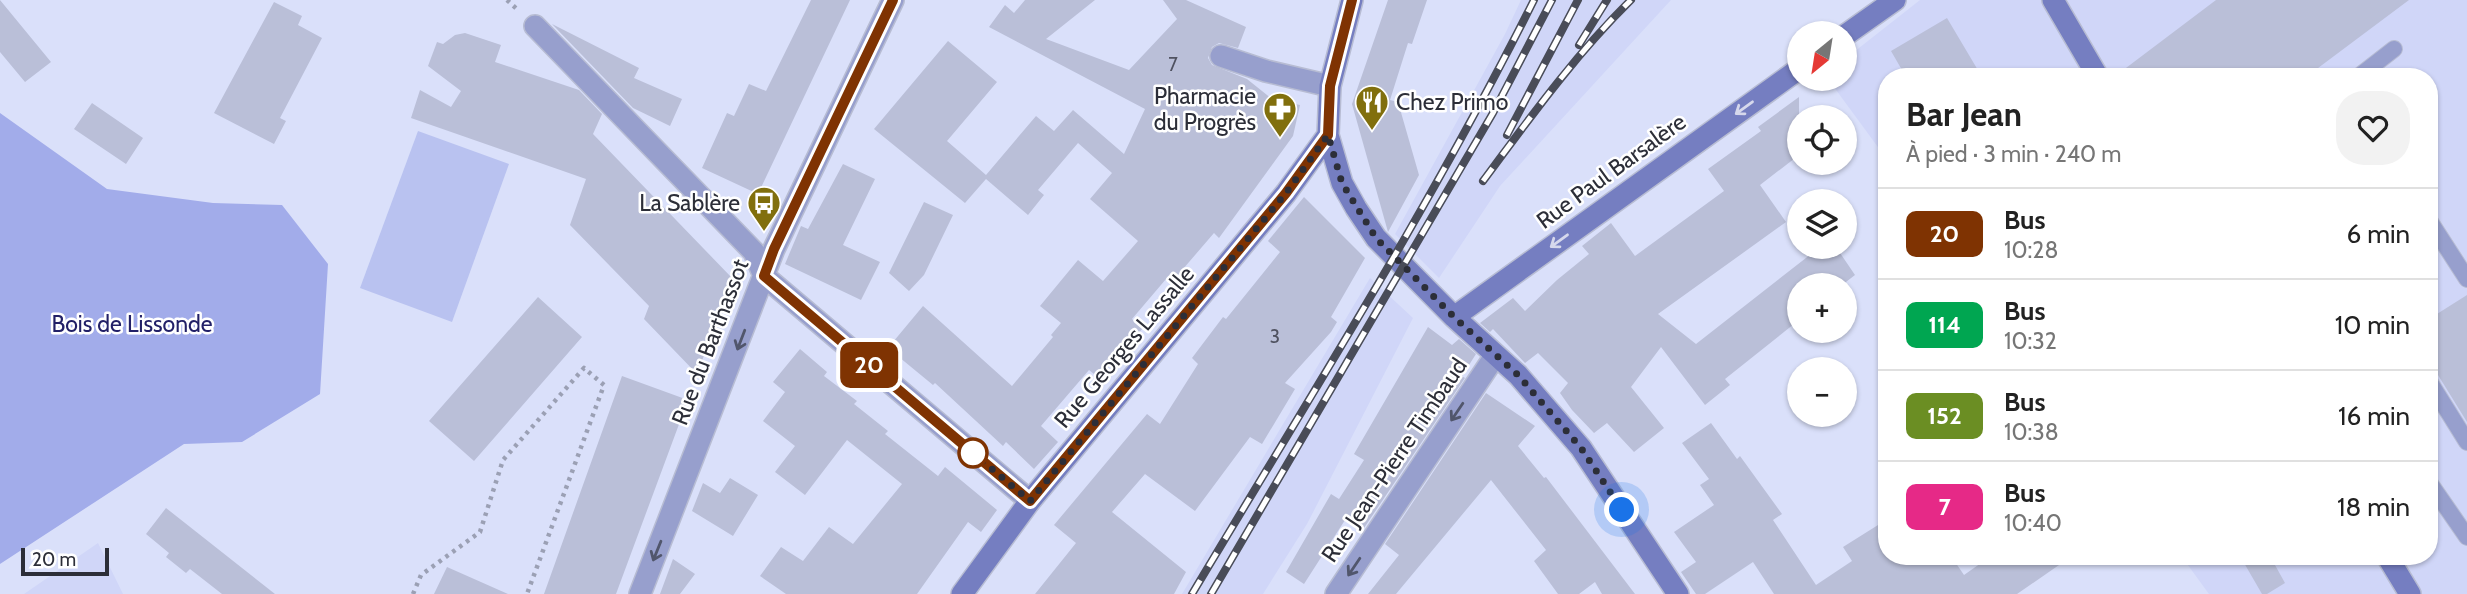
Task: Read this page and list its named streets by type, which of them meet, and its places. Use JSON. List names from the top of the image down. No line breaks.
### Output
{"streets":{"street":["Rue Paul Barsalère","Rue du Barthassot","Rue Georges Lassalle","Rue Jean-Pierre Timbaud"]},"one_way":["Rue Paul Barsalère","Rue du Barthassot","Rue Jean-Pierre Timbaud"],"parks":["Bois de Lissonde"],"places":{"restaurant":["Chez Primo"],"pharmacy":["Pharmacie du Progrès"],"bus stop":["La Sablère"]},"lines":["bus line 20"],"house_numbers":["7","3"],"scale_bar":"20 m","north":"bottom left","page":{"on_map":"20","map_buttons":["+","−"],"heading":["Bar Jean","À pied · 3 min · 240 m"],"list":[{"mark":"20","name":"Bus","note":"10:28","value":"6 min"},{"mark":"114","name":"Bus","note":"10:32","value":"10 min"},{"mark":"152","name":"Bus","note":"10:38","value":"16 min"},{"mark":"7","name":"Bus","note":"10:40","value":"18 min"}],"scale":"20 m"}}
